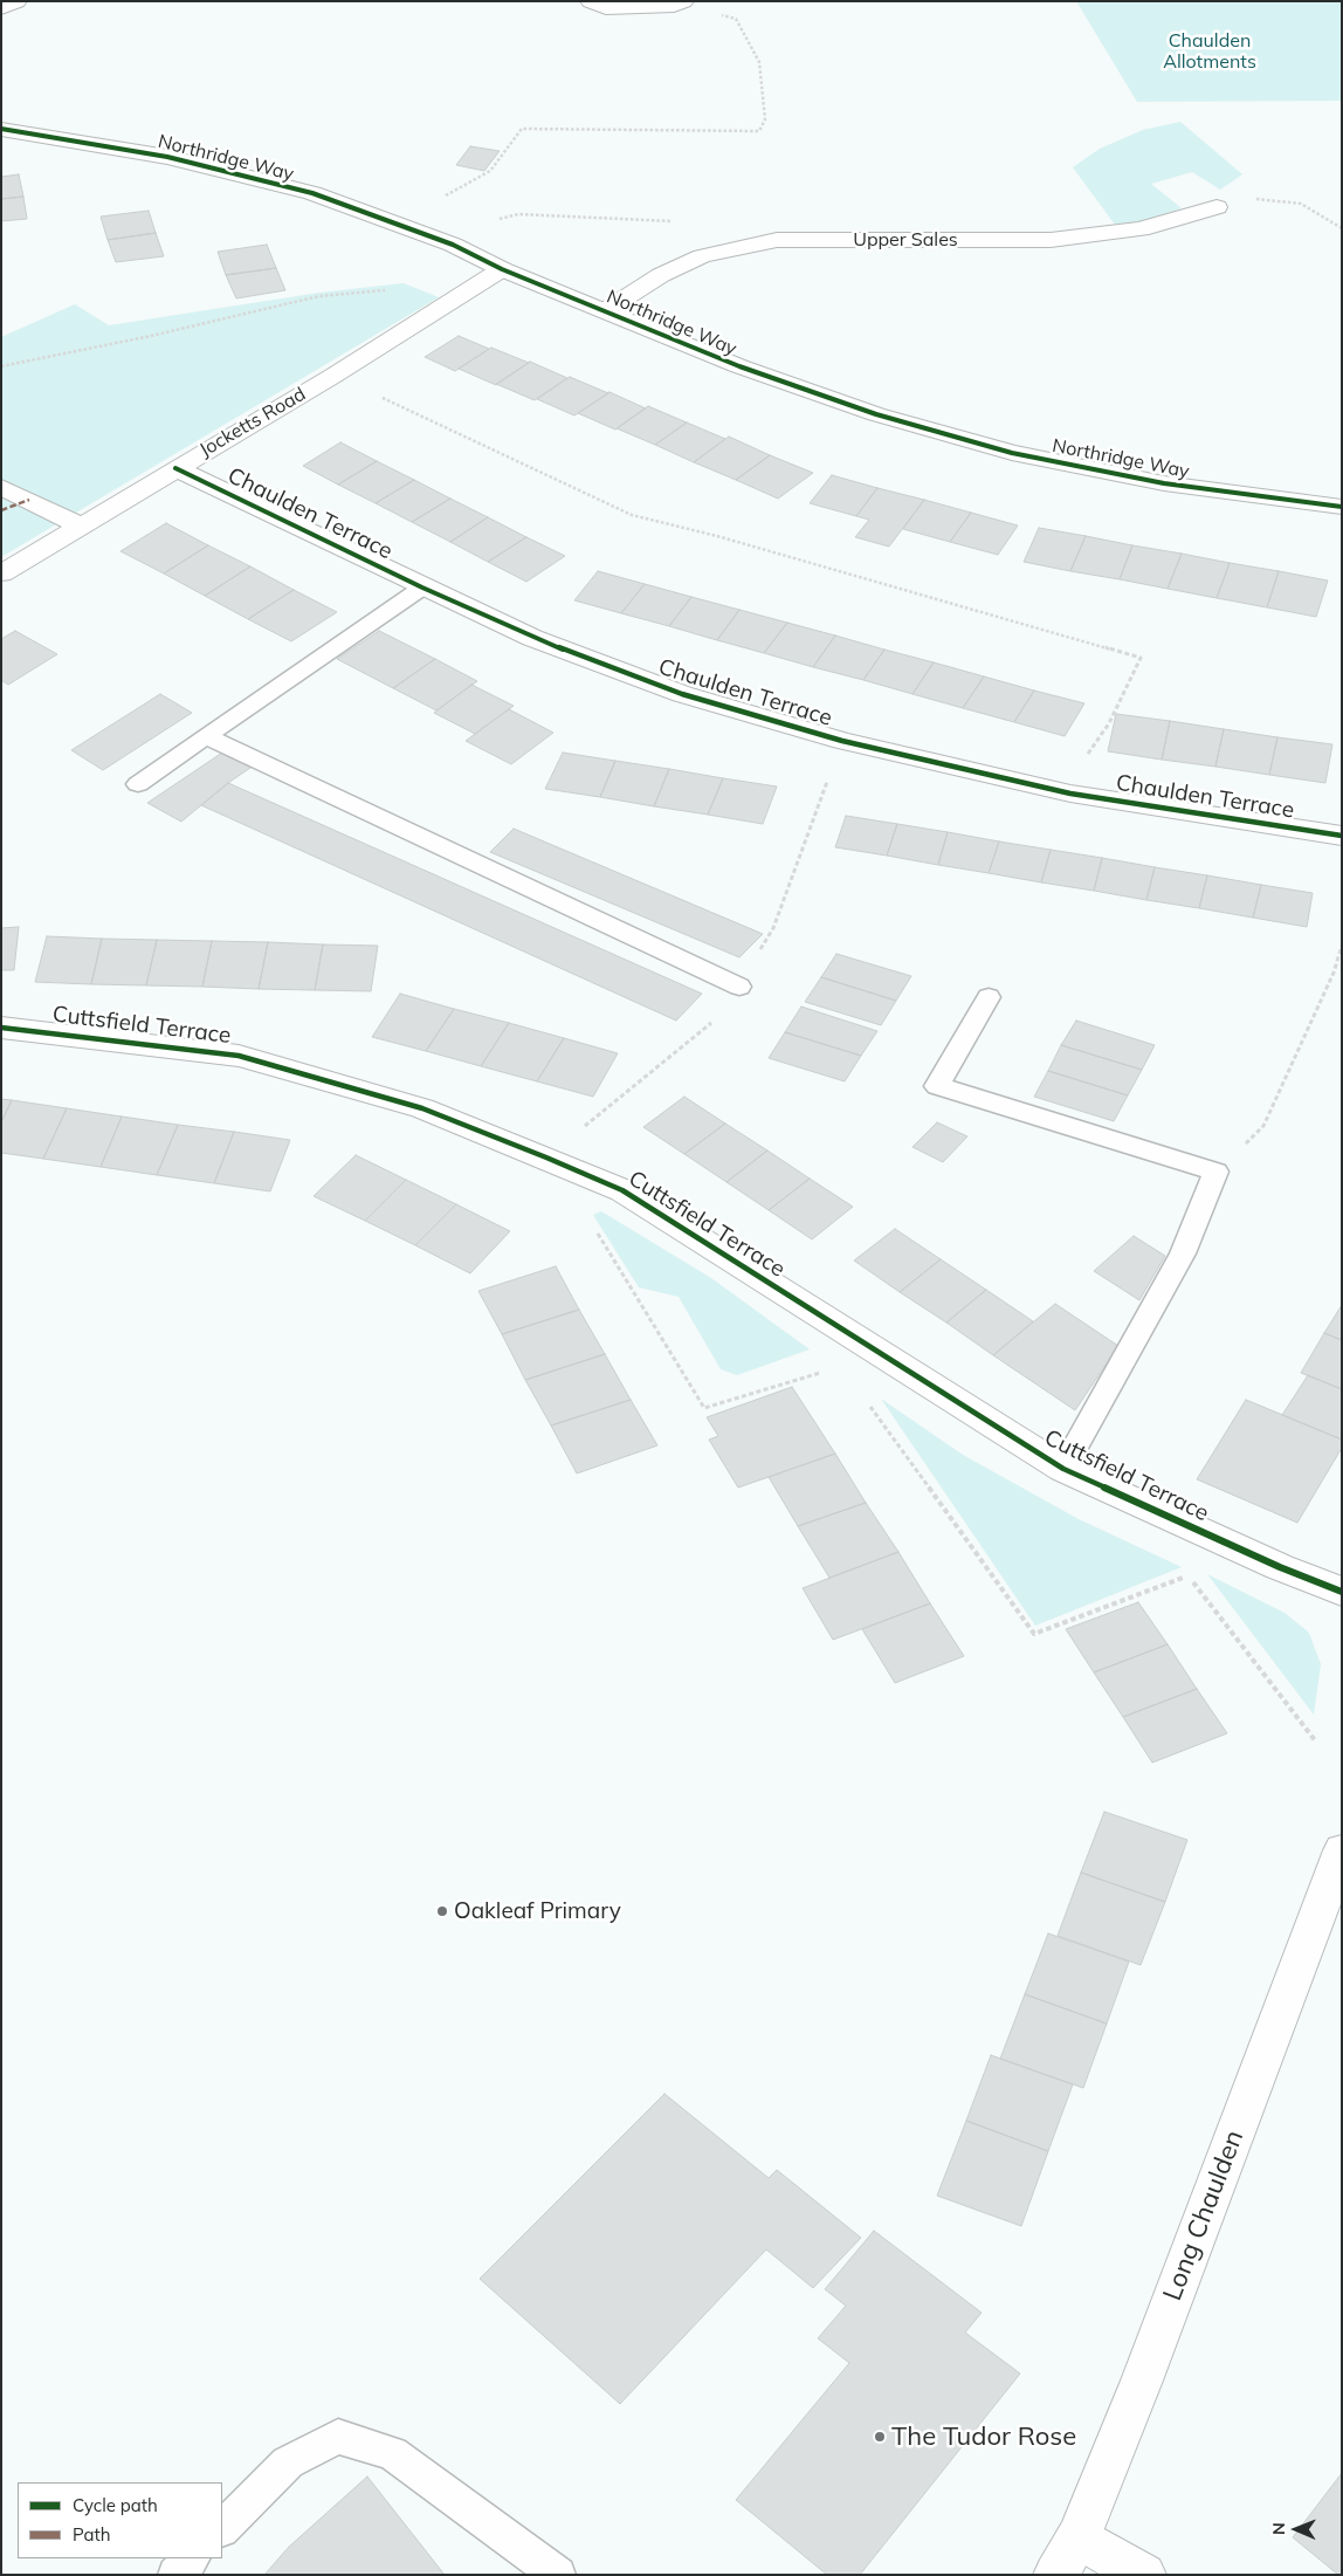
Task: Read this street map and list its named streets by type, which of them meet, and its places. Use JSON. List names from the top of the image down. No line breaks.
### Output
{"streets":{"street":["Northridge Way","Upper Sales","Jocketts Road","Chaulden Terrace","Cuttsfield Terrace","Long Chaulden"]},"crossings":[["Northridge Way","Upper Sales"],["Northridge Way","Jocketts Road"],["Jocketts Road","Chaulden Terrace"]],"parks":["Chaulden Allotments"],"places":["Oakleaf Primary","The Tudor Rose"],"legend":["Cycle path","Path"],"north":"left"}
